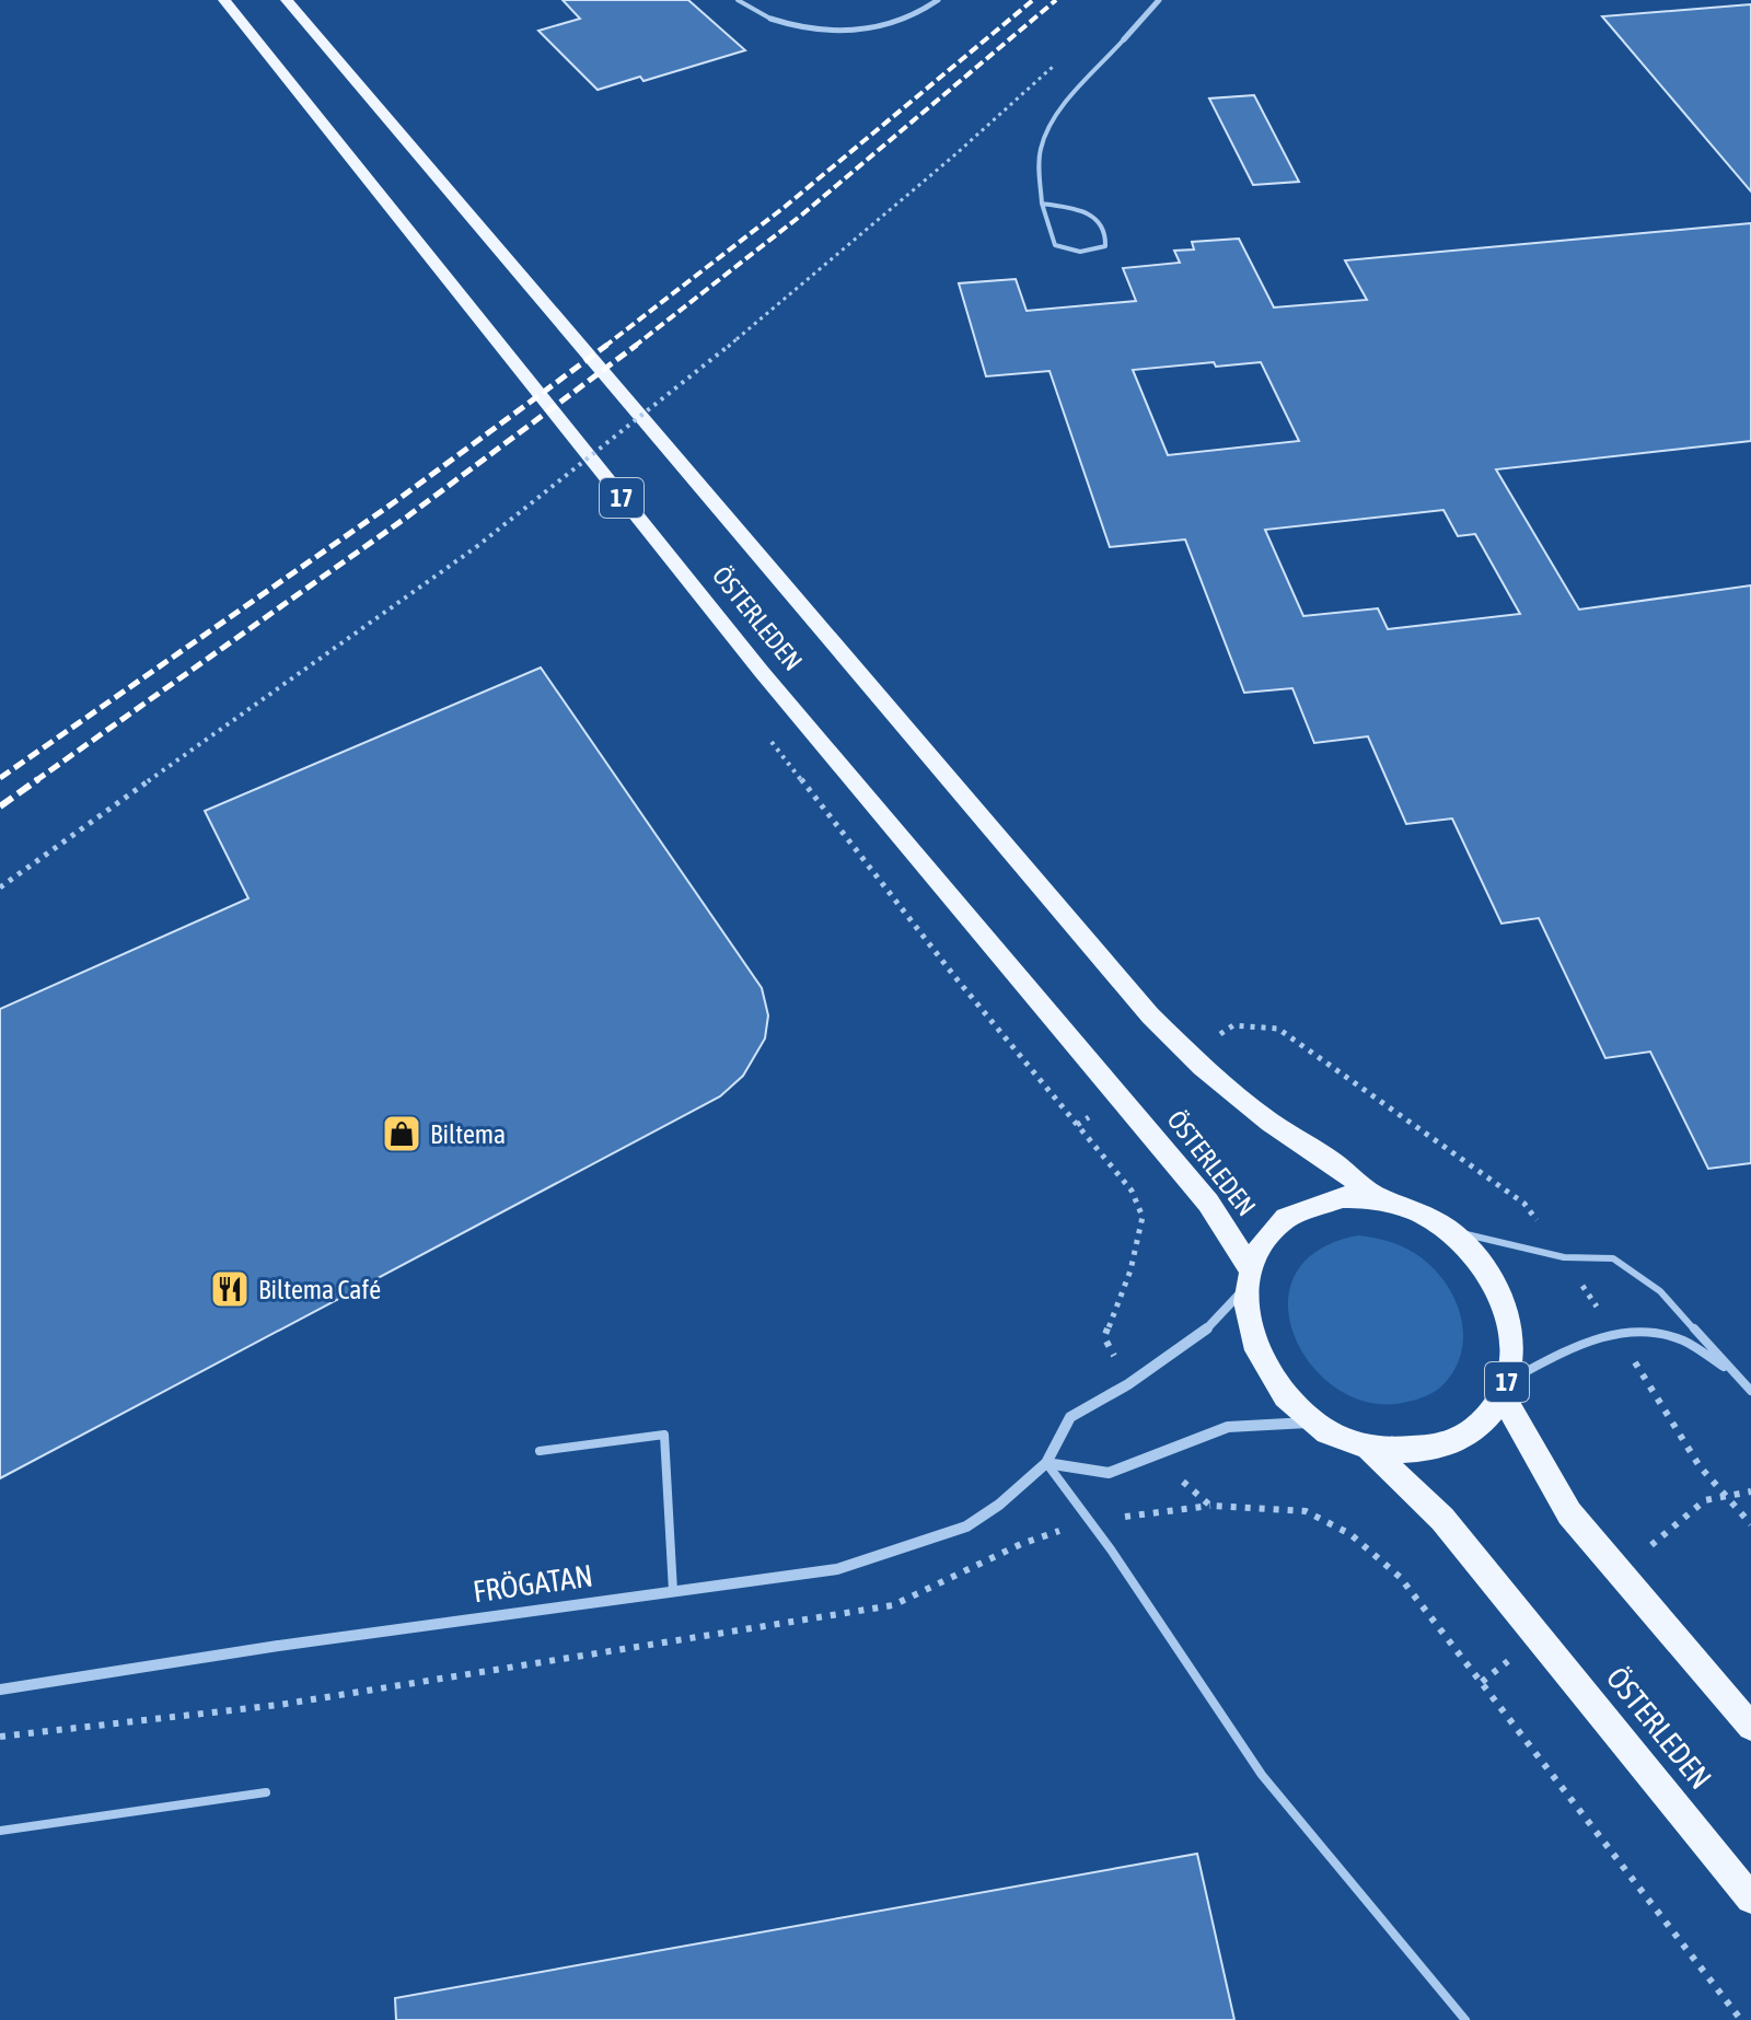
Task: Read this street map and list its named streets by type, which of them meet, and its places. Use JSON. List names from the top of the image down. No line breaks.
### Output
{"streets":{"main road":["17","ÖSTERLEDEN"],"street":["FRÖGATAN"]},"crossings":[["17","ÖSTERLEDEN"]],"places":{"shop":["Biltema"],"restaurant":["Biltema Café"]}}
